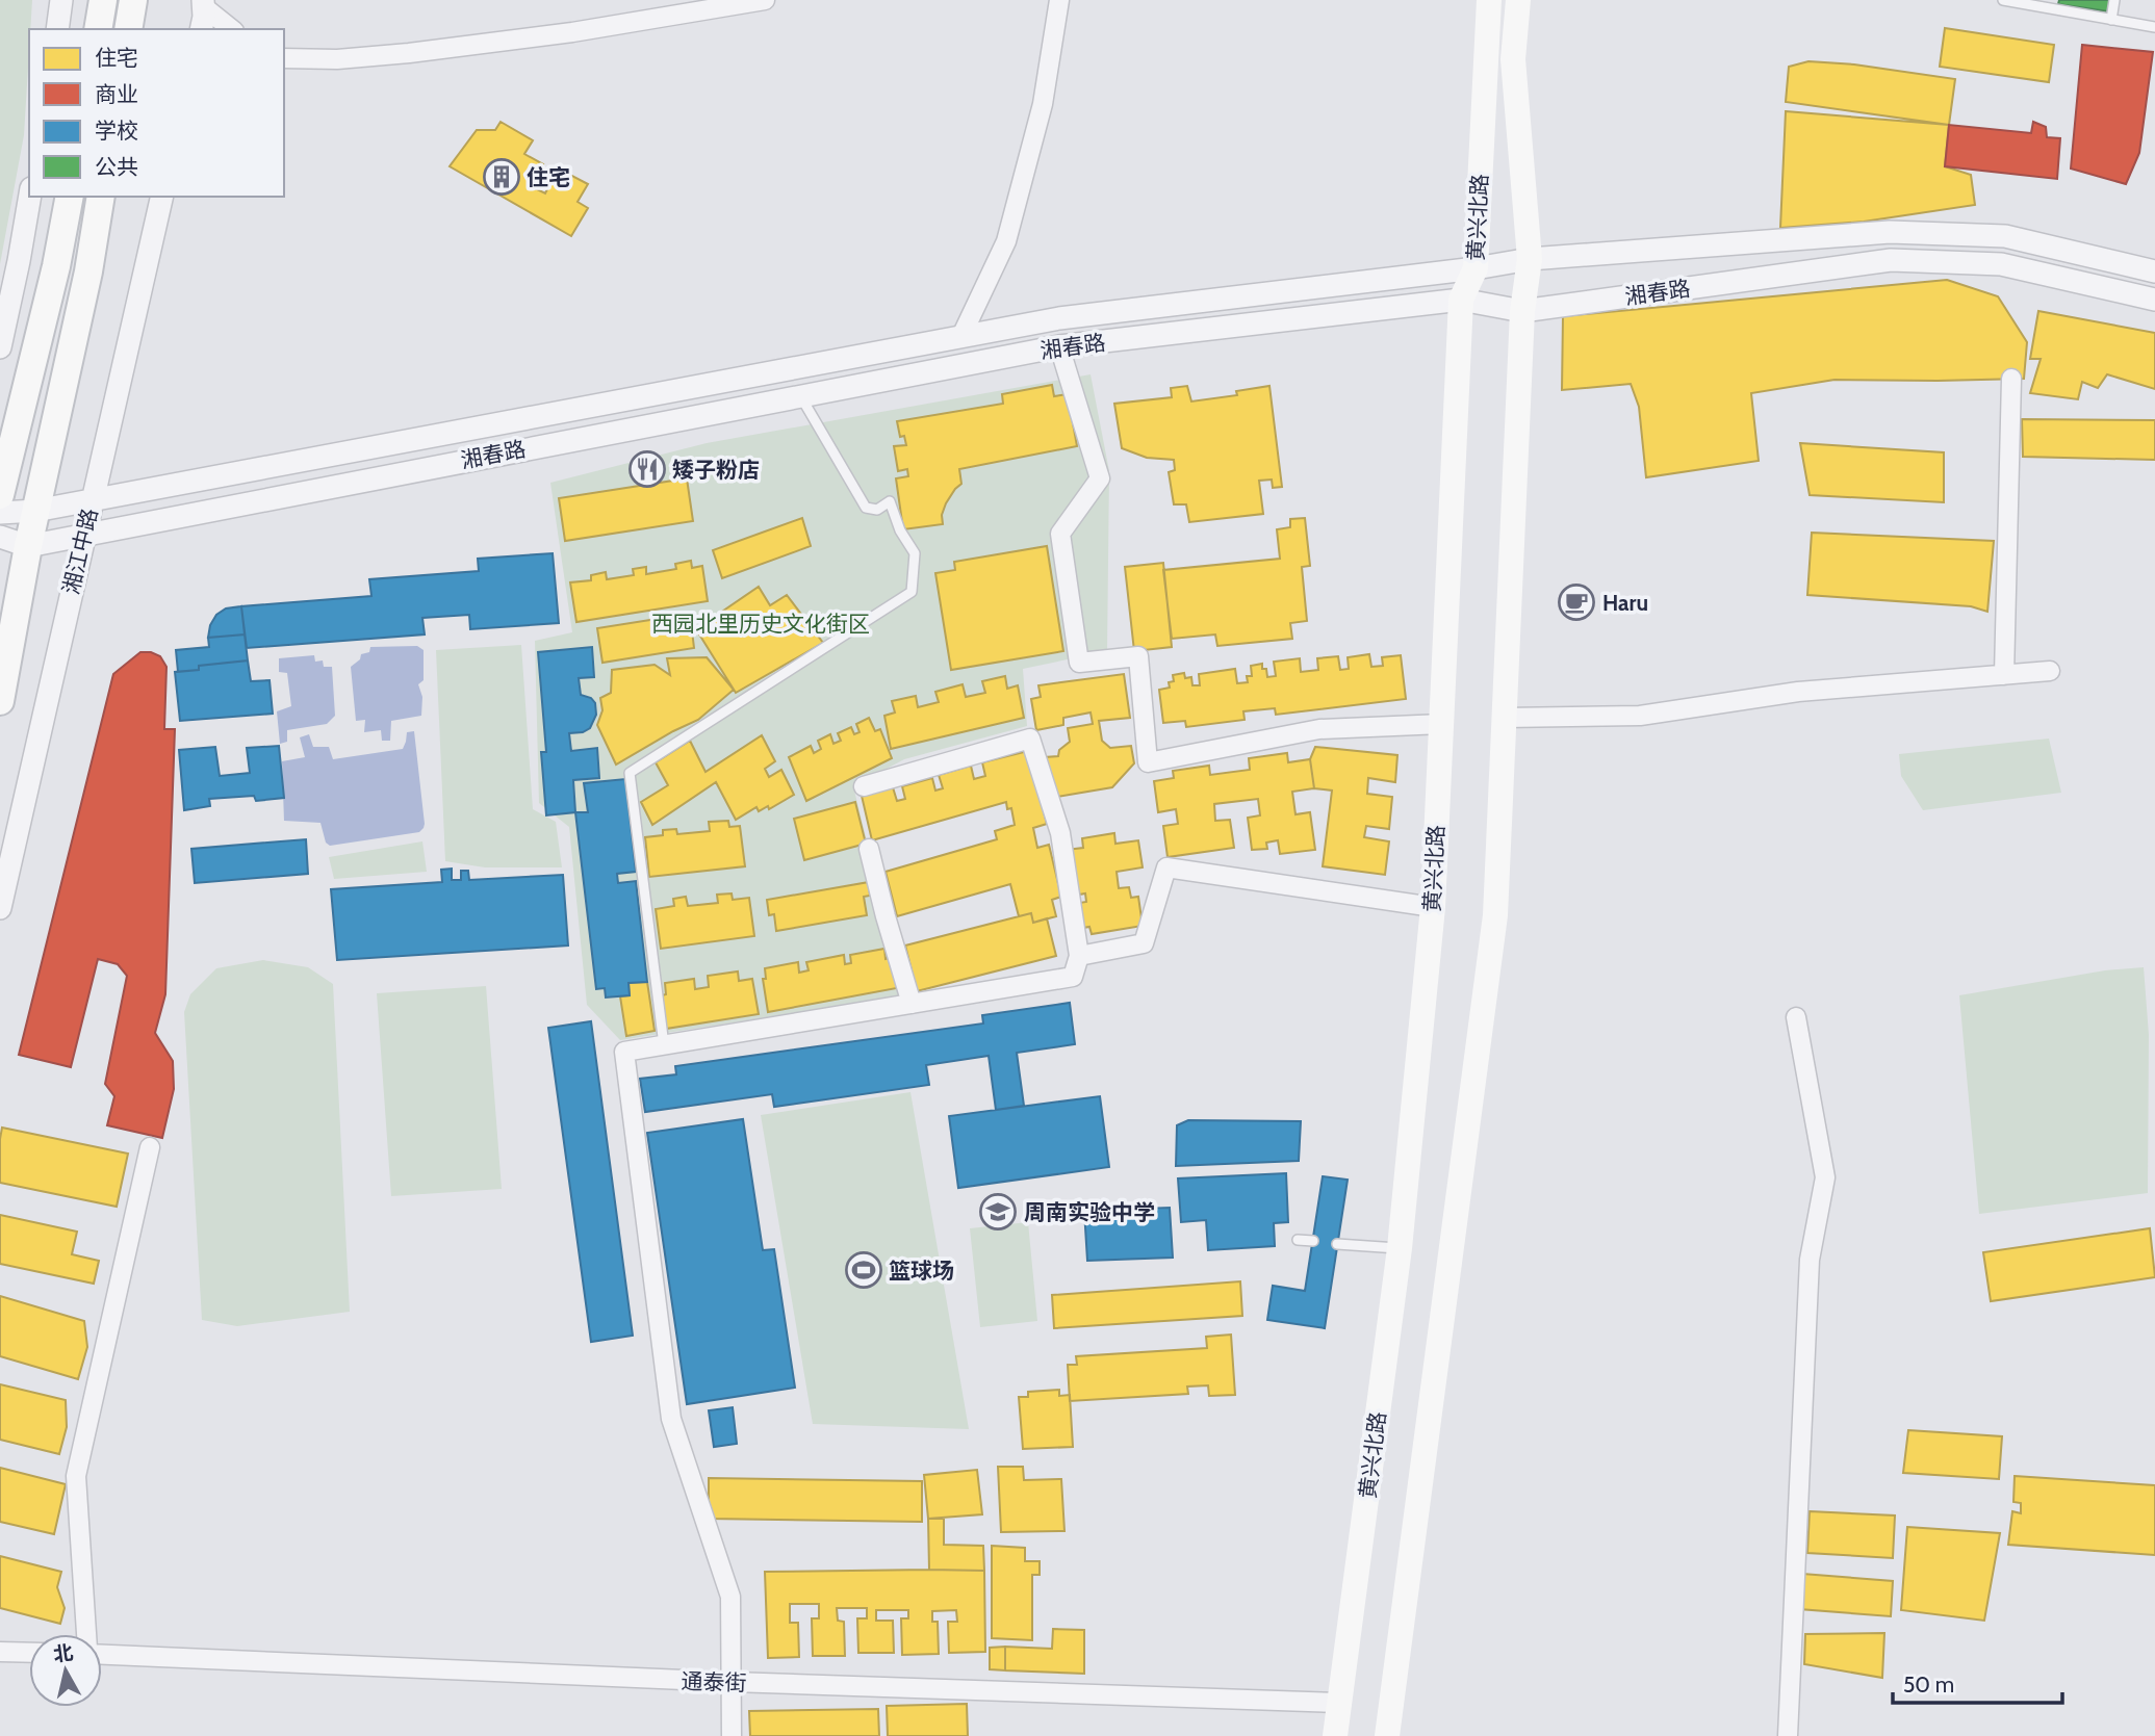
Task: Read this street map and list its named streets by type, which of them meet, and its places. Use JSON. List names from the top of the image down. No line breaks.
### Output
{"streets":{"main road":["黄兴北路"],"street":["湘春路","湘江中路","通泰街"]},"crossings":[["黄兴北路","湘春路"],["黄兴北路","通泰街"],["湘春路","湘江中路"]],"parks":["西园北里历史文化街区"],"places":{"building":["住宅"],"restaurant":["矮子粉店"],"cafe":["Haru"],"school or university":["周南实验中学"],"sports":["篮球场"]},"legend":["住宅","商业","学校","公共"],"scale_bar":"50 m","north":"top"}
